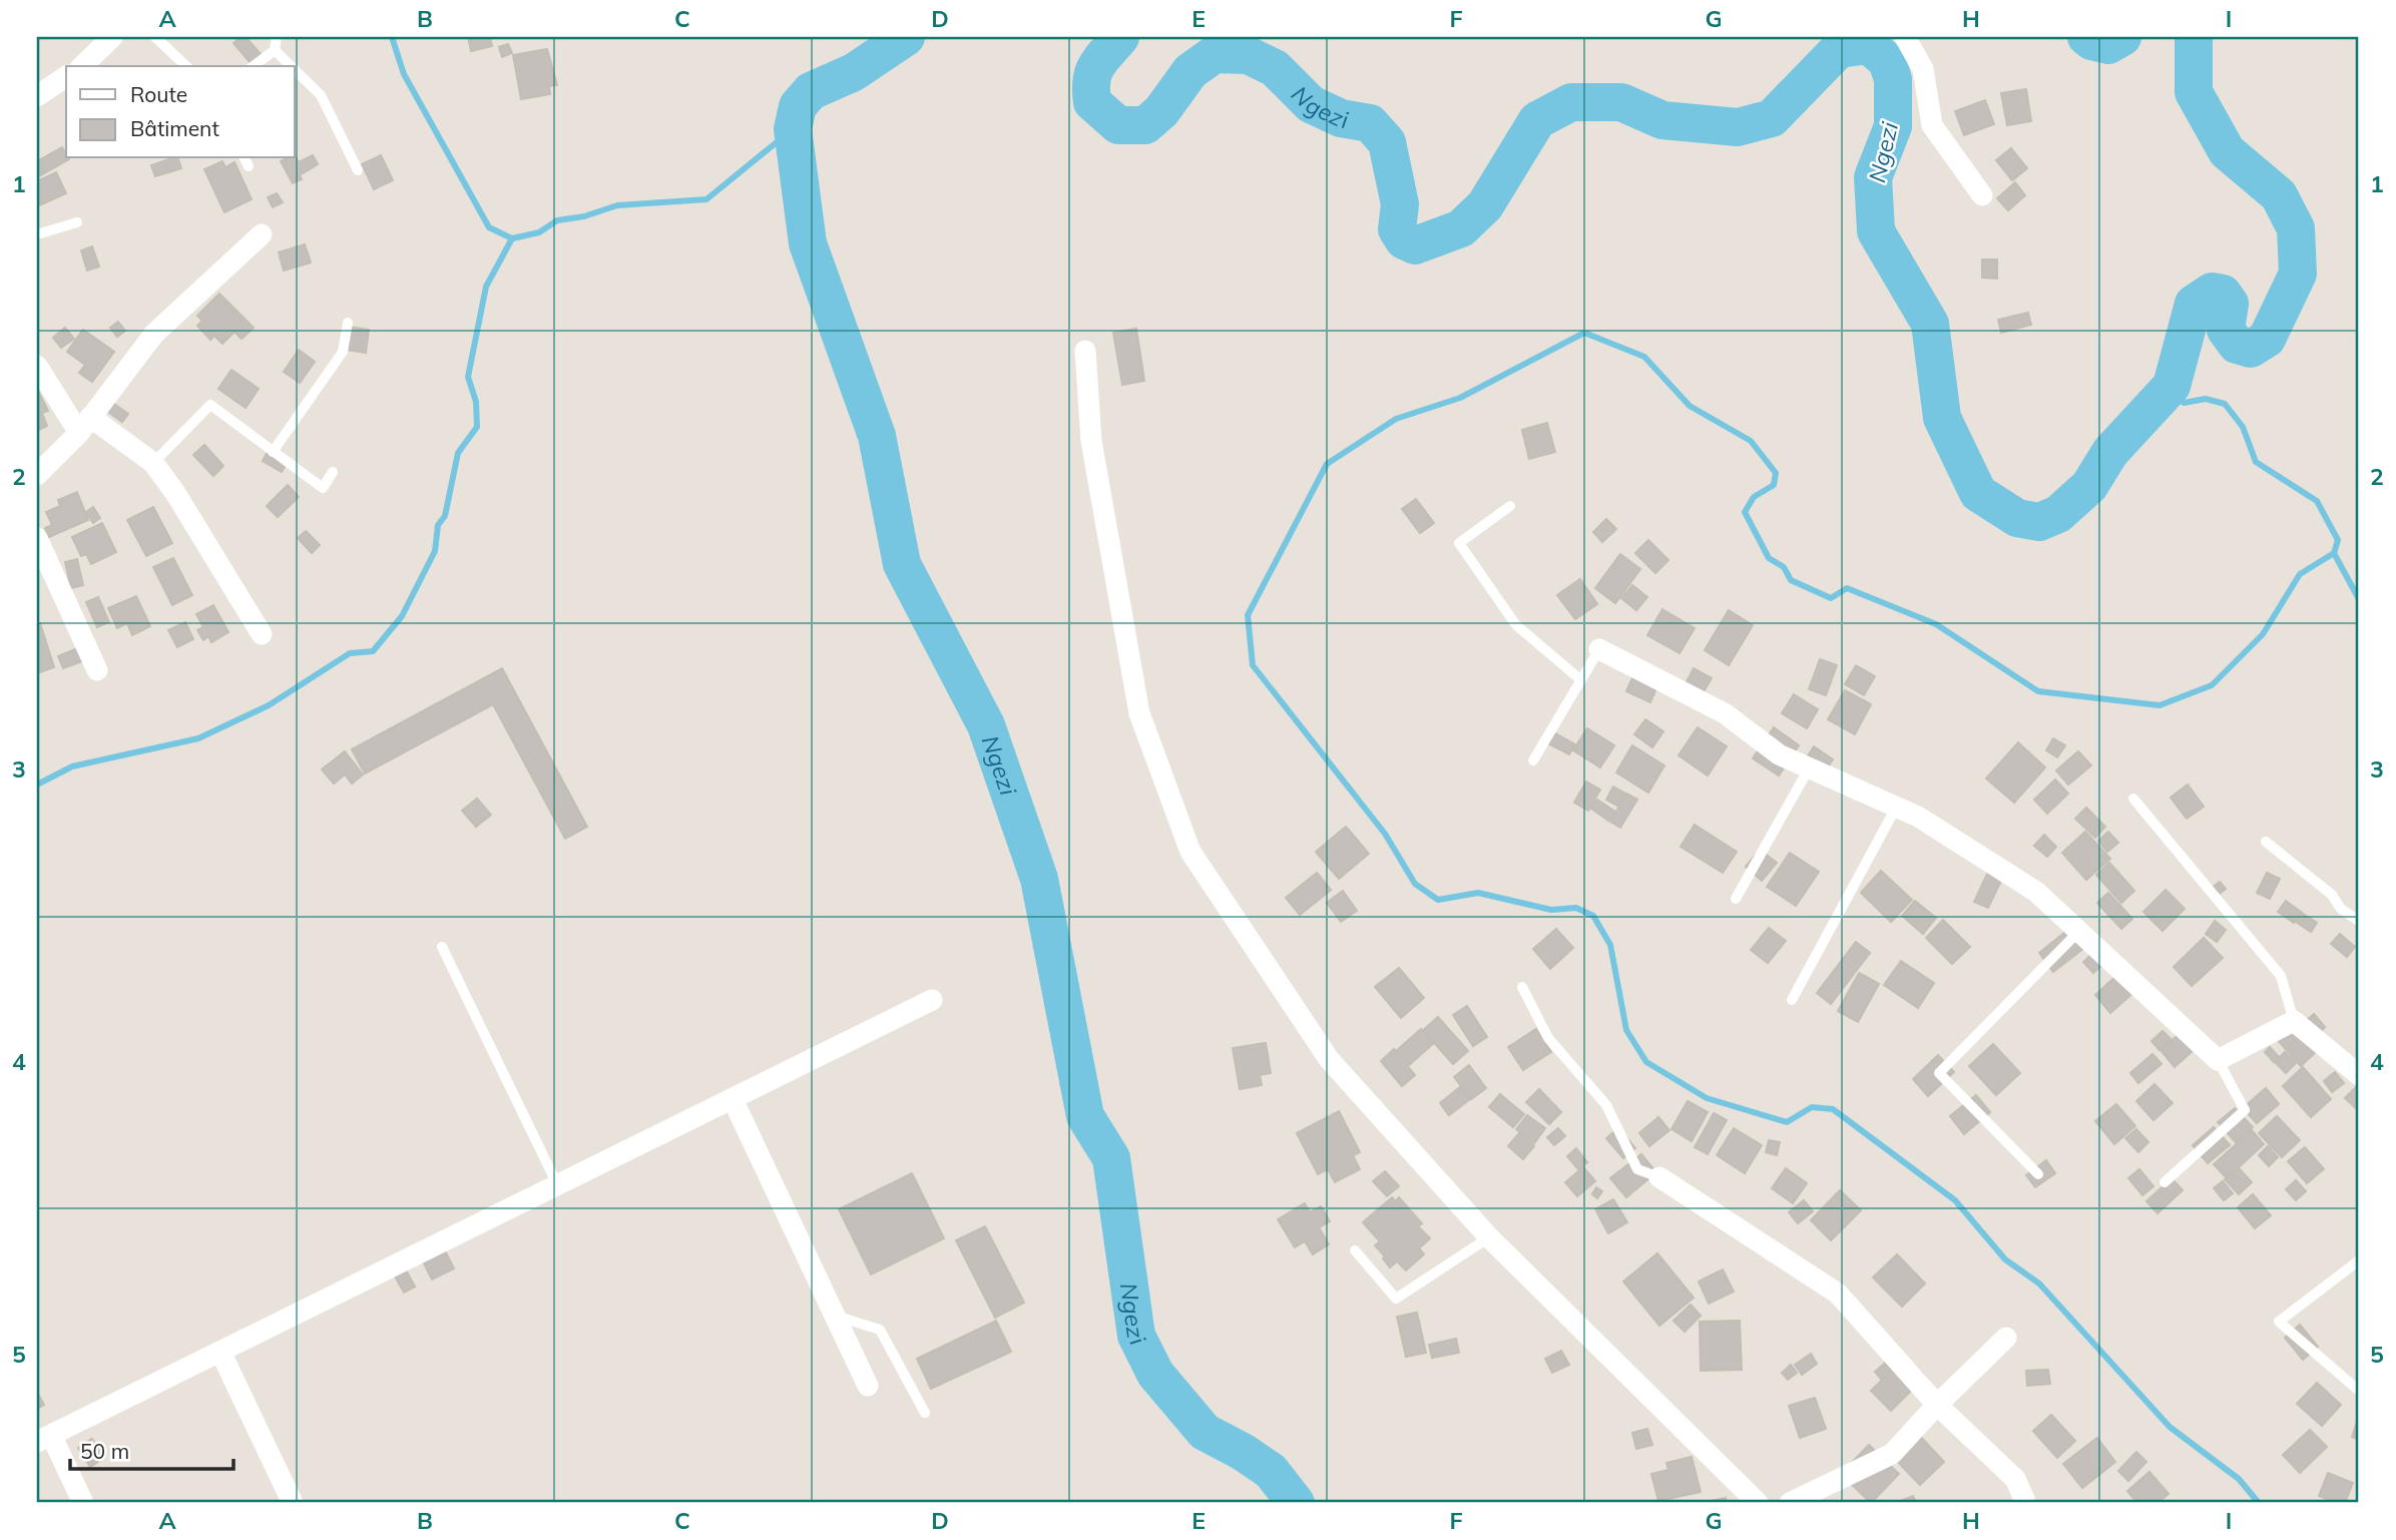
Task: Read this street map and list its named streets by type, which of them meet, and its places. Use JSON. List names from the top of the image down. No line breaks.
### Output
{"water":["Ngezi"],"legend":["Route","Bâtiment"],"scale_bar":"50 m","grid":{"columns":["A","B","C","D","E","F","G","H","I"],"rows":["1","2","3","4","5"]}}
